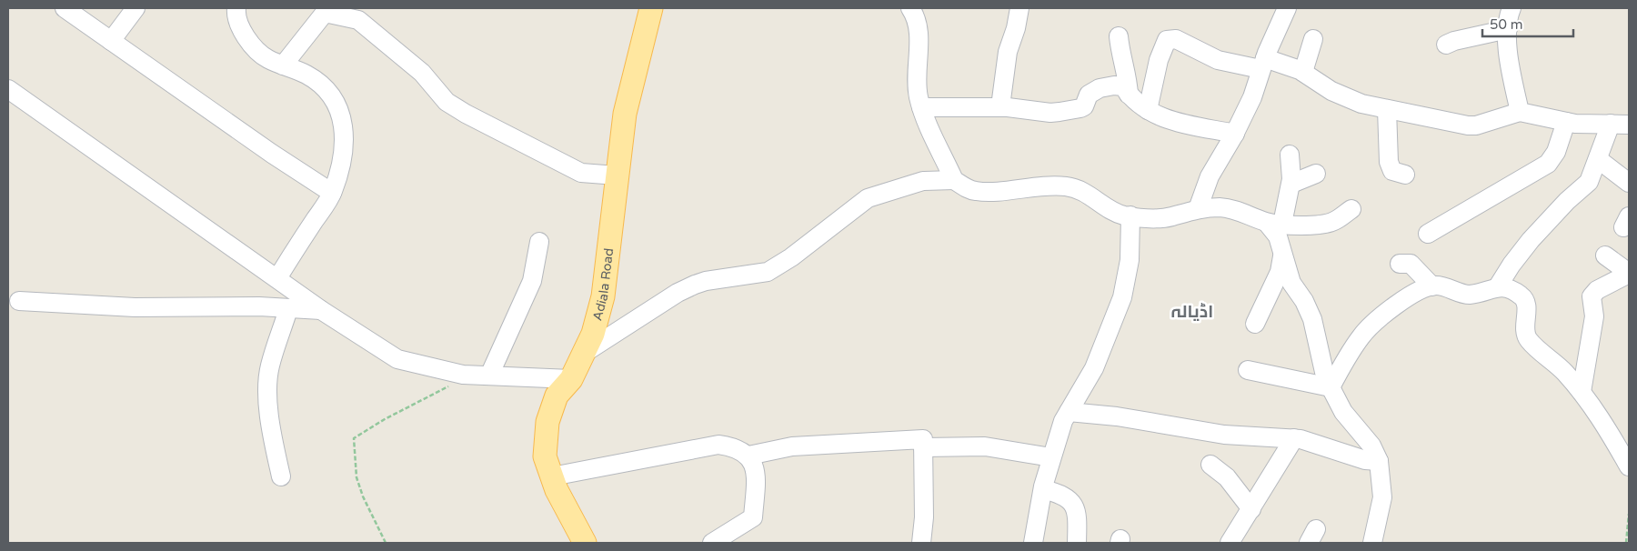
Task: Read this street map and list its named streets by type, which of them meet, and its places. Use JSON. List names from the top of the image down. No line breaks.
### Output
{"streets":{"main road":["Adiala Road"]},"districts":["اڈیالہ"],"scale_bar":"50 m"}
